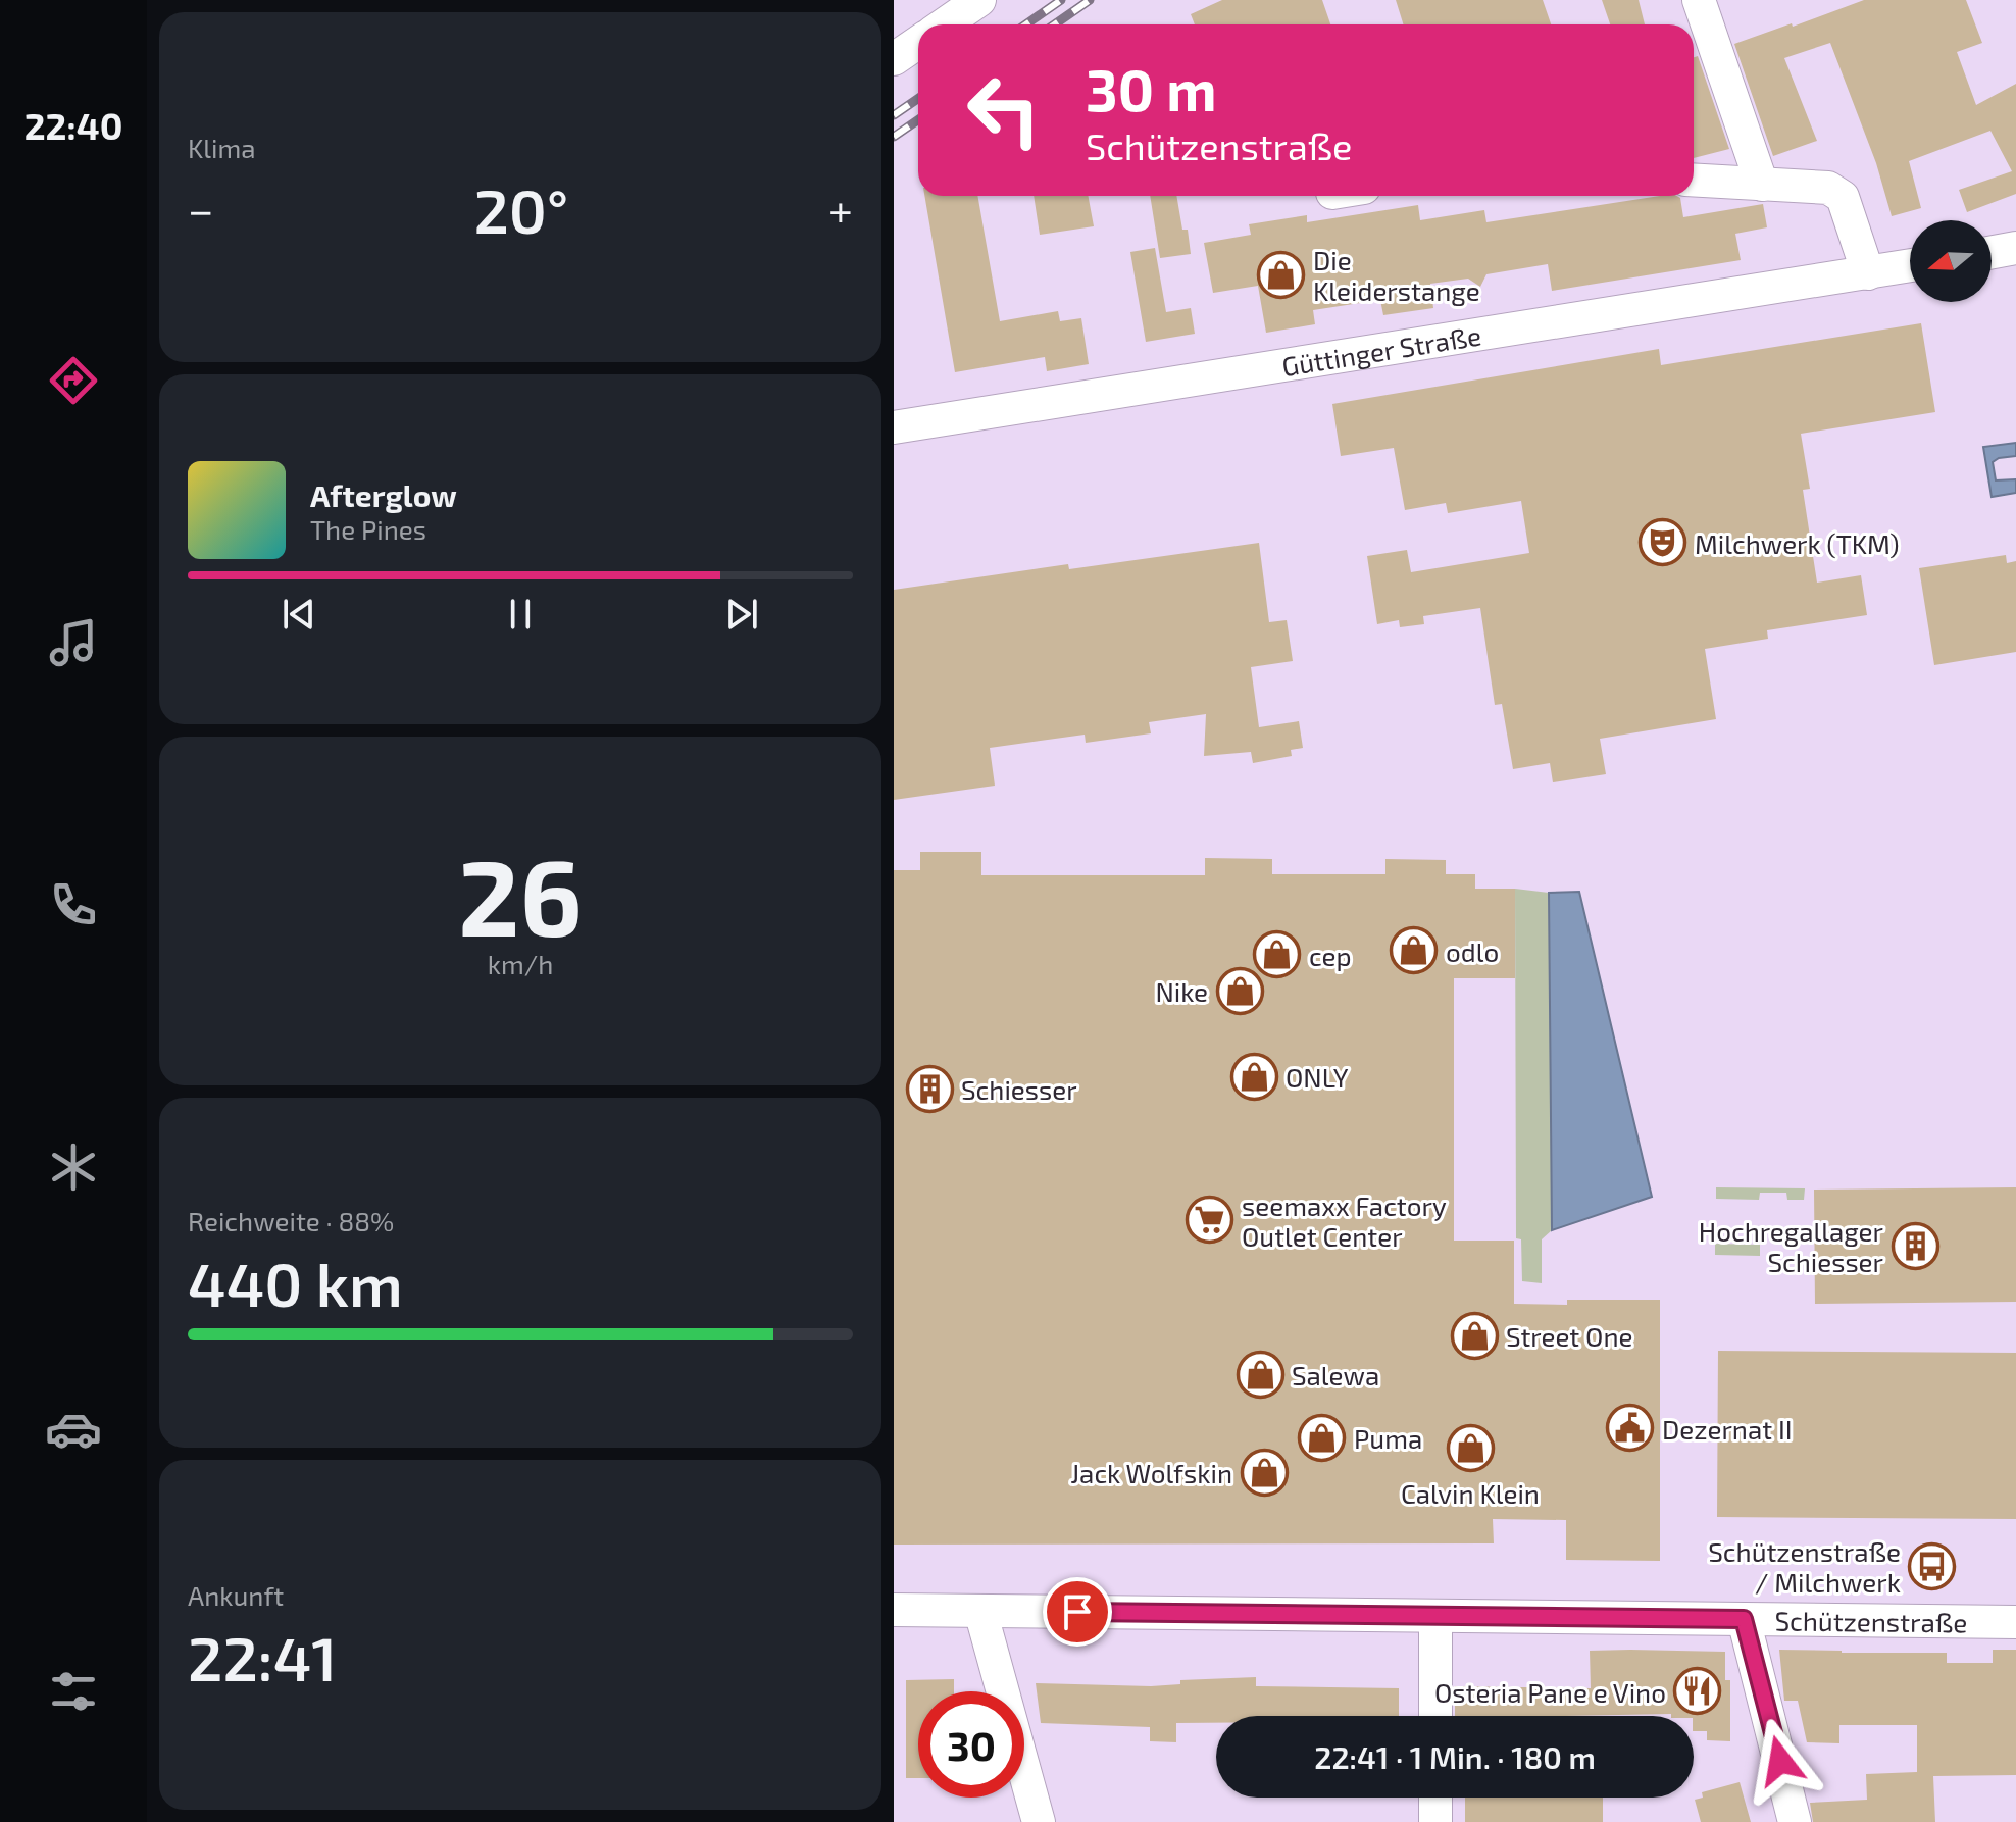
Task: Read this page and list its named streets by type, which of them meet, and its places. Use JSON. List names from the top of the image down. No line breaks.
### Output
{"streets":{"street":["Güttinger Straße","Schützenstraße"]},"places":{"shop":["Die Kleiderstange","odlo","cep","Nike","ONLY","Street One","Salewa","Puma","Calvin Klein","Jack Wolfskin"],"theatre":["Milchwerk (TKM)"],"building":["Schiesser","Hochregallager Schiesser"],"supermarket":["seemaxx Factory Outlet Center"],"public building":["Dezernat II"],"bus stop":["Schützenstraße / Milchwerk"],"restaurant":["Osteria Pane e Vino"]},"north":"left","page":{"tabs":"22:40","tile":["Klima",["26","km/h"],["Reichweite · 88%","440 km"],["Ankunft","22:41"]],"turn":["30 m","Schützenstraße"],"heat":["−","20°","+"],"song":["Afterglow","The Pines"],"limit":"30","trip":"22:41 · 1 Min. · 180 m"}}
